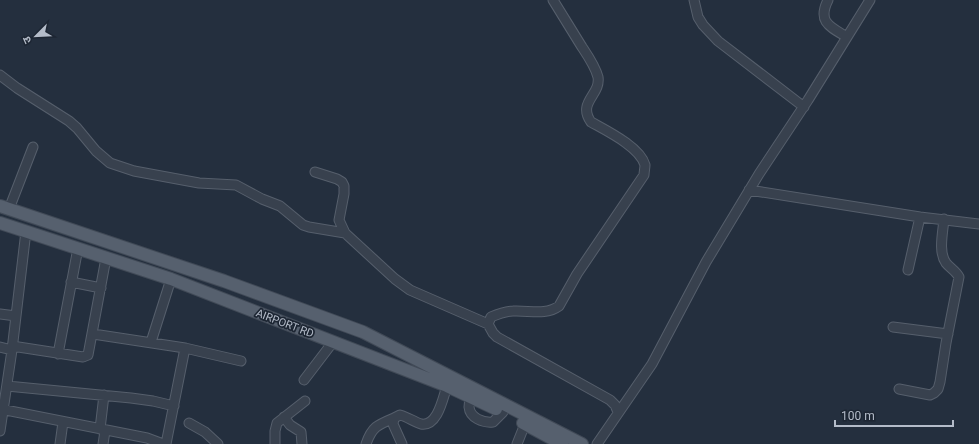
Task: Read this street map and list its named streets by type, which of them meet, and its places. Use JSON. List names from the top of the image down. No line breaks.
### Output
{"streets":{"main road":["AIRPORT RD"]},"scale_bar":"100 m","north":"bottom left"}
